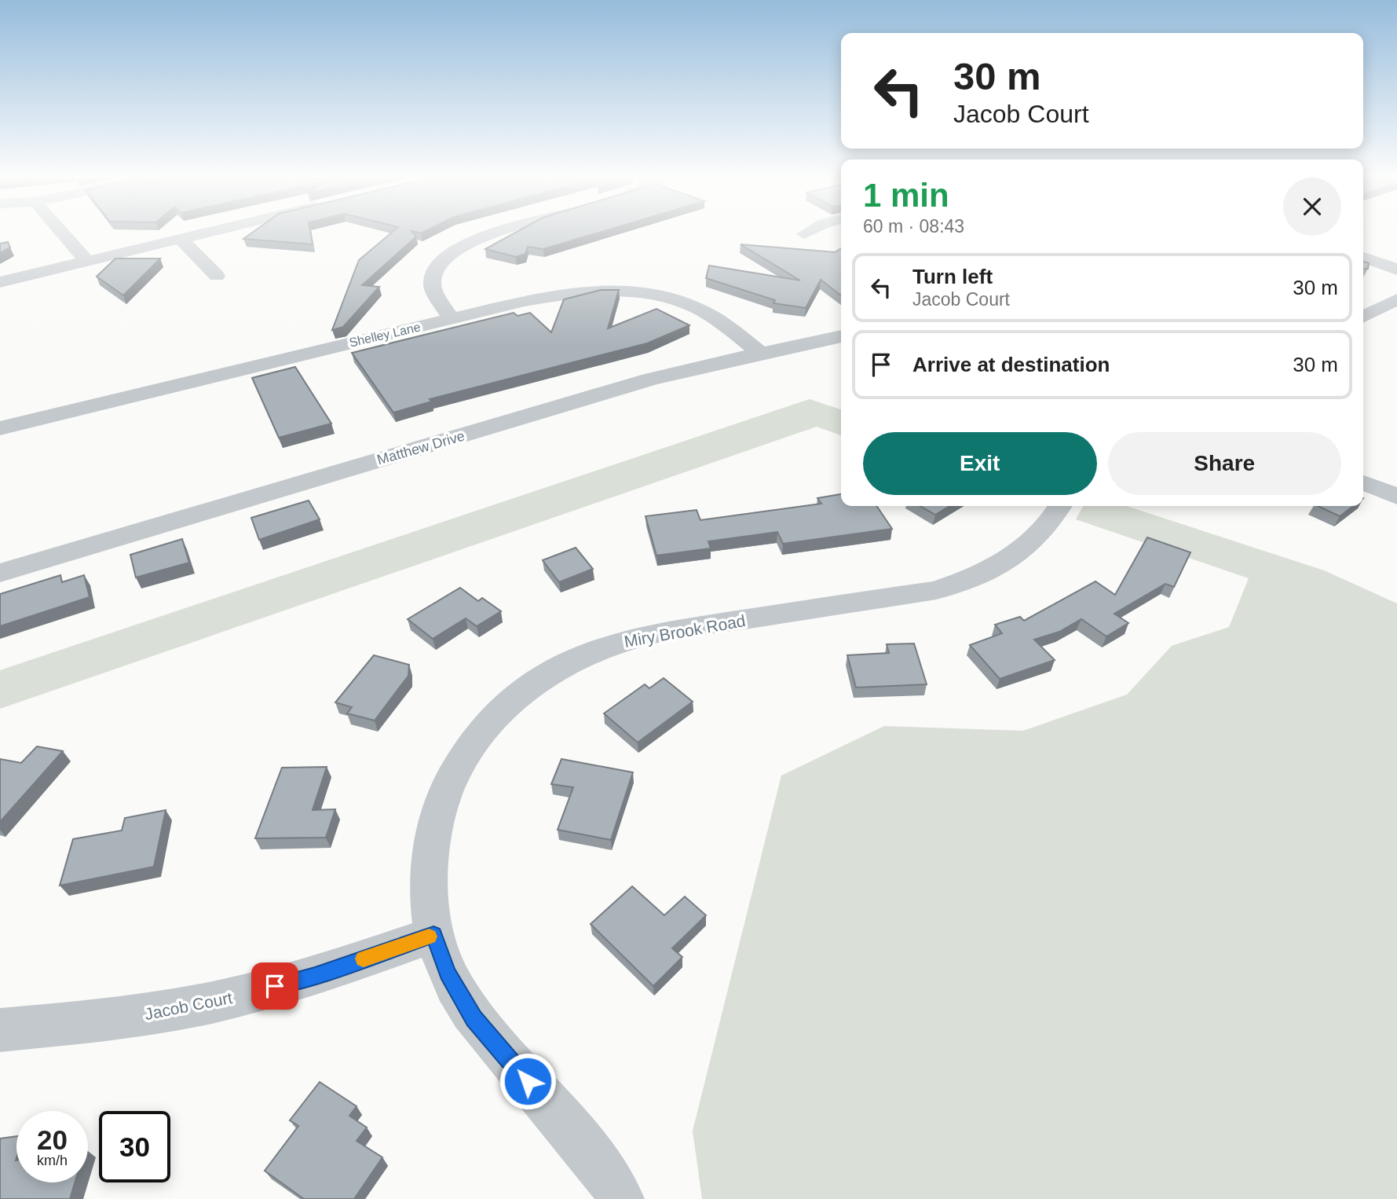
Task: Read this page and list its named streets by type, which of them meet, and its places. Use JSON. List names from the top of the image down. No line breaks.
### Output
{"streets":{"street":["Shelley Lane","Matthew Drive","Miry Brook Road","Jacob Court"]},"crossings":[["Shelley Lane","Matthew Drive"],["Miry Brook Road","Jacob Court"]],"page":{"turn":["30 m","Jacob Court"],"heading":["1 min","60 m · 08:43"],"list":[{"name":"Turn left","note":"Jacob Court","value":"30 m"},{"name":"Arrive at destination","value":"30 m"}],"buttons":["Exit","Share"],"speed":"20 km/h","limit":"30"}}
